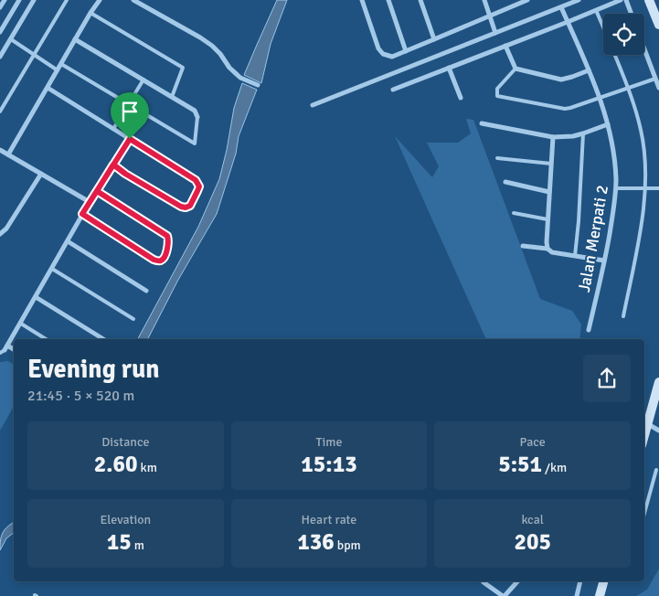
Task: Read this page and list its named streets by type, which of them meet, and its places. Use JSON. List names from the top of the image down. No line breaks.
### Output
{"streets":{"street":["Jalan Merpati 2"]},"page":{"heading":["Evening run","21:45 · 5 × 520 m"],"stats":[["Distance","2.60 km"],["Time","15:13"],["Pace","5:51 /km"],["Elevation","15 m"],["Heart rate","136 bpm"],["kcal","205"]]}}
